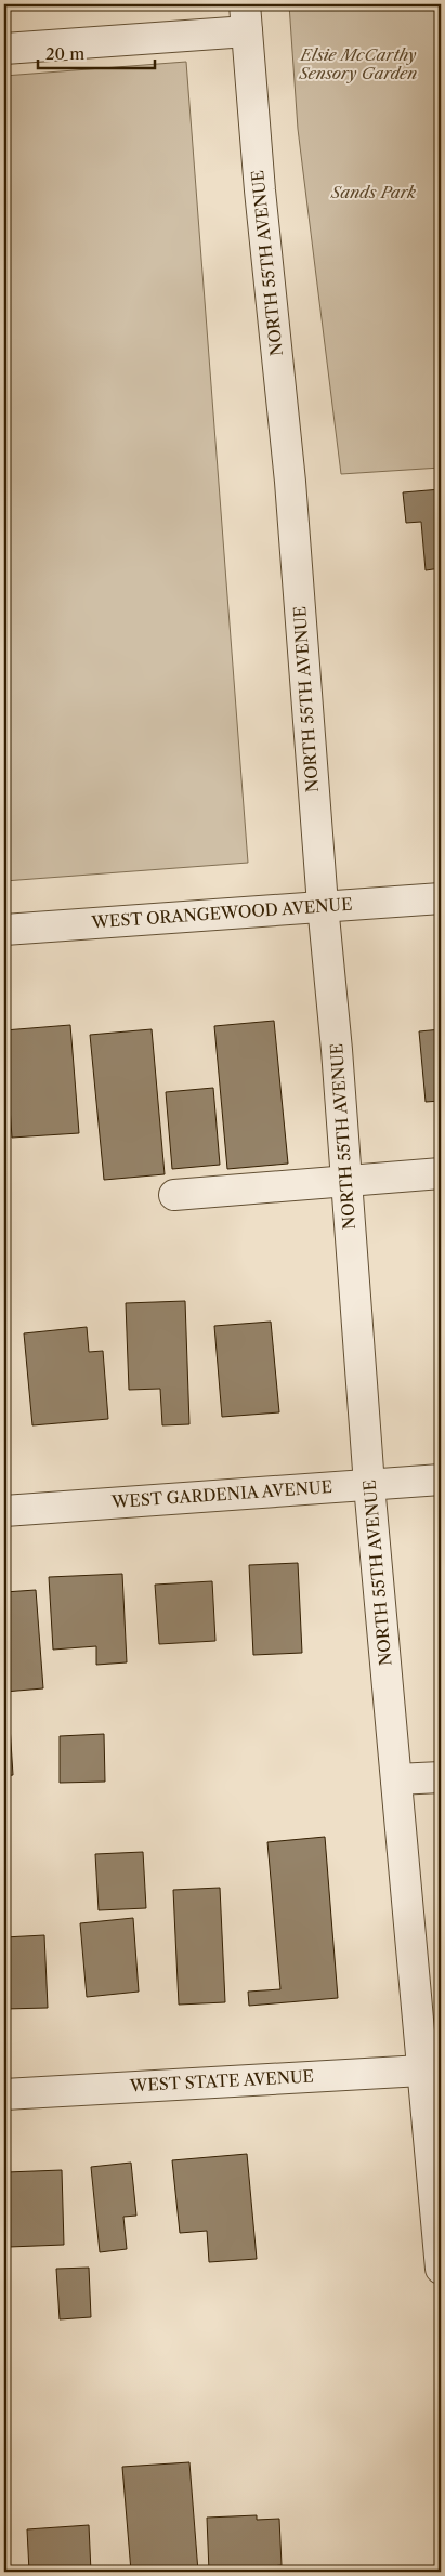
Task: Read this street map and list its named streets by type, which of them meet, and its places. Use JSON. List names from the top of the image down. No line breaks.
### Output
{"streets":{"street":["NORTH 55TH AVENUE","WEST ORANGEWOOD AVENUE","WEST GARDENIA AVENUE","WEST STATE AVENUE"]},"crossings":[["NORTH 55TH AVENUE","WEST ORANGEWOOD AVENUE"],["NORTH 55TH AVENUE","WEST GARDENIA AVENUE"],["NORTH 55TH AVENUE","WEST STATE AVENUE"]],"parks":["Elsie McCarthy Sensory Garden","Sands Park"],"scale_bar":"20 m"}
